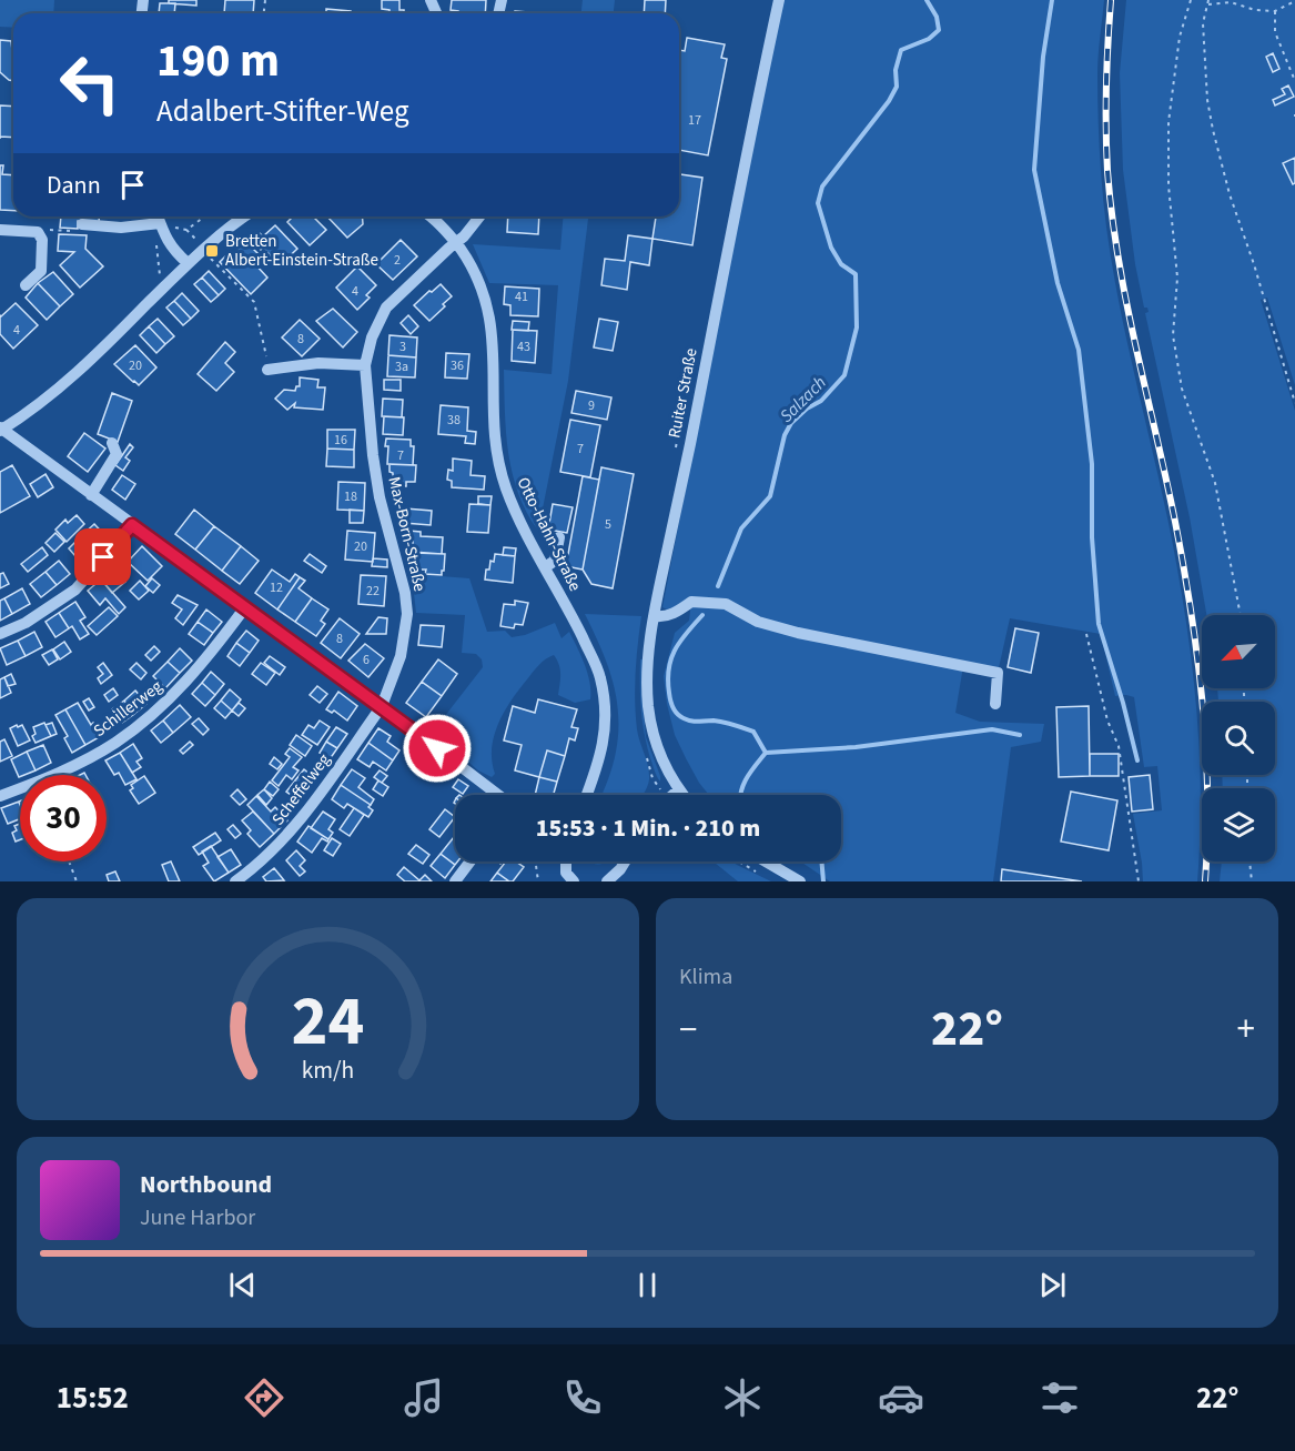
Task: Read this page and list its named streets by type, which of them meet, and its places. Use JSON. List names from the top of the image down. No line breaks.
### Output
{"streets":{"street":["Ruiter Straße","Max-Born-Straße","Otto-Hahn-Straße","Schillerweg","Scheffelweg"]},"crossings":[["Max-Born-Straße","Otto-Hahn-Straße"],["Max-Born-Straße","Scheffelweg"]],"water":["Salzach"],"places":{"transit":["Bretten Albert-Einstein-Straße"]},"house_numbers":["17","2","4","41","4","8","3","43","20","36","3a","9","38","16","7","7","18","5","20","12","22","8","6"],"north":"bottom left","page":{"turn":["190 m","Adalbert-Stifter-Weg"],"then":"Dann","limit":"30","trip":"15:53 · 1 Min. · 210 m","tile":"Klima","heat":["−","22°","+"],"song":["Northbound","June Harbor"],"tabs":["15:52","22°"],"gauge":["24","km/h"]}}
